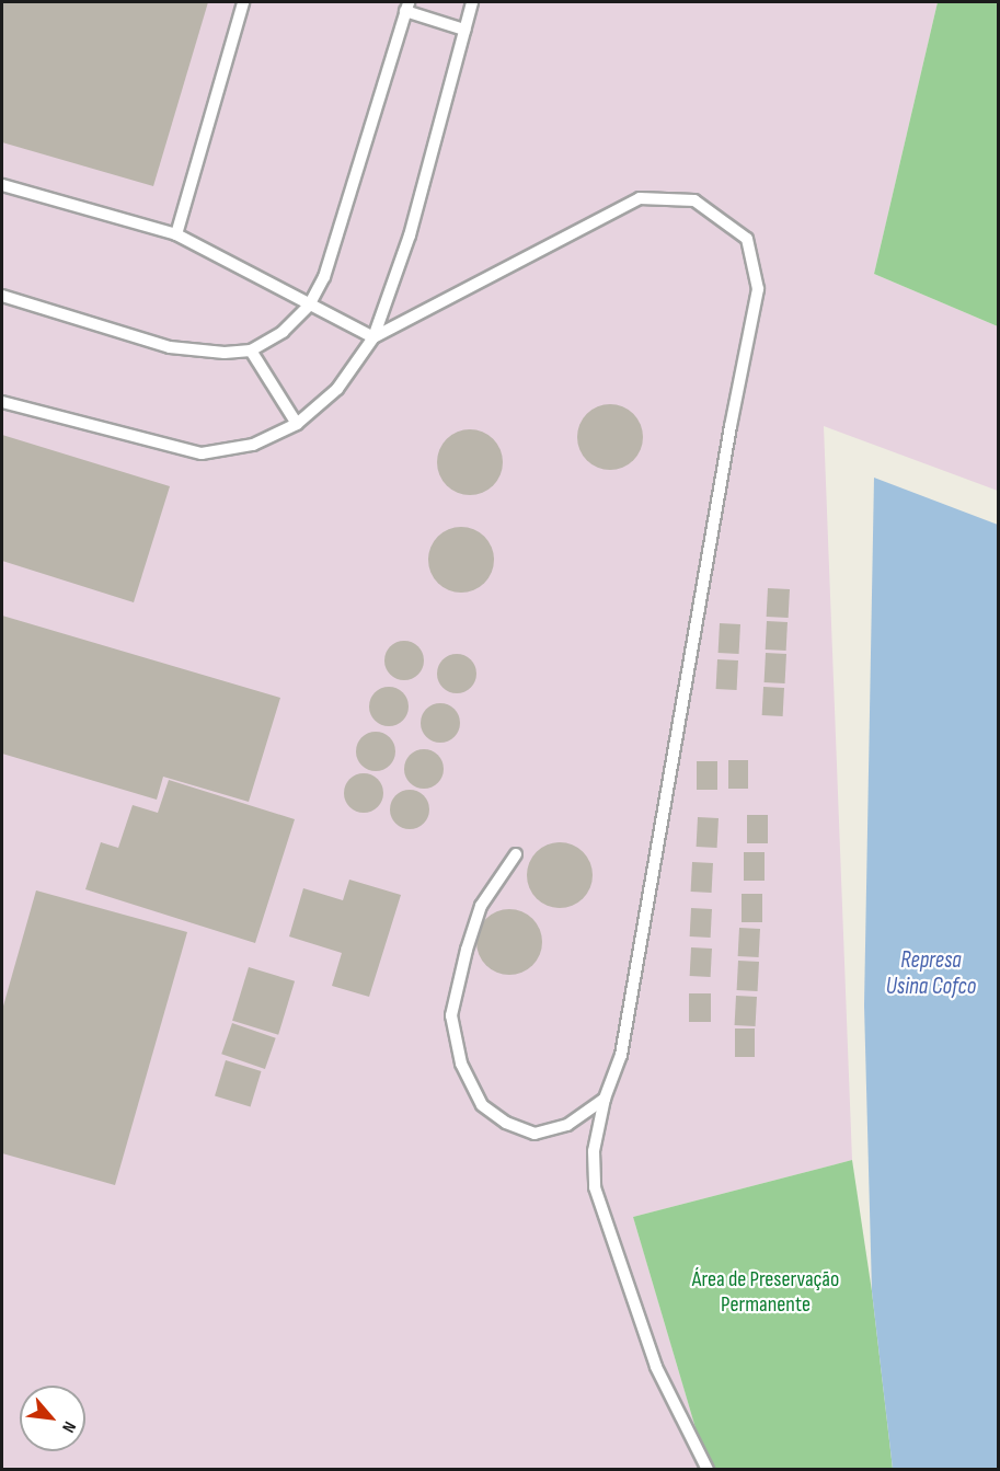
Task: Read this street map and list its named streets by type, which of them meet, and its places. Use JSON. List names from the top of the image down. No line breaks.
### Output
{"water":["Represa Usina Cofco"],"parks":["Área de Preservação Permanente"],"north":"bottom right"}
